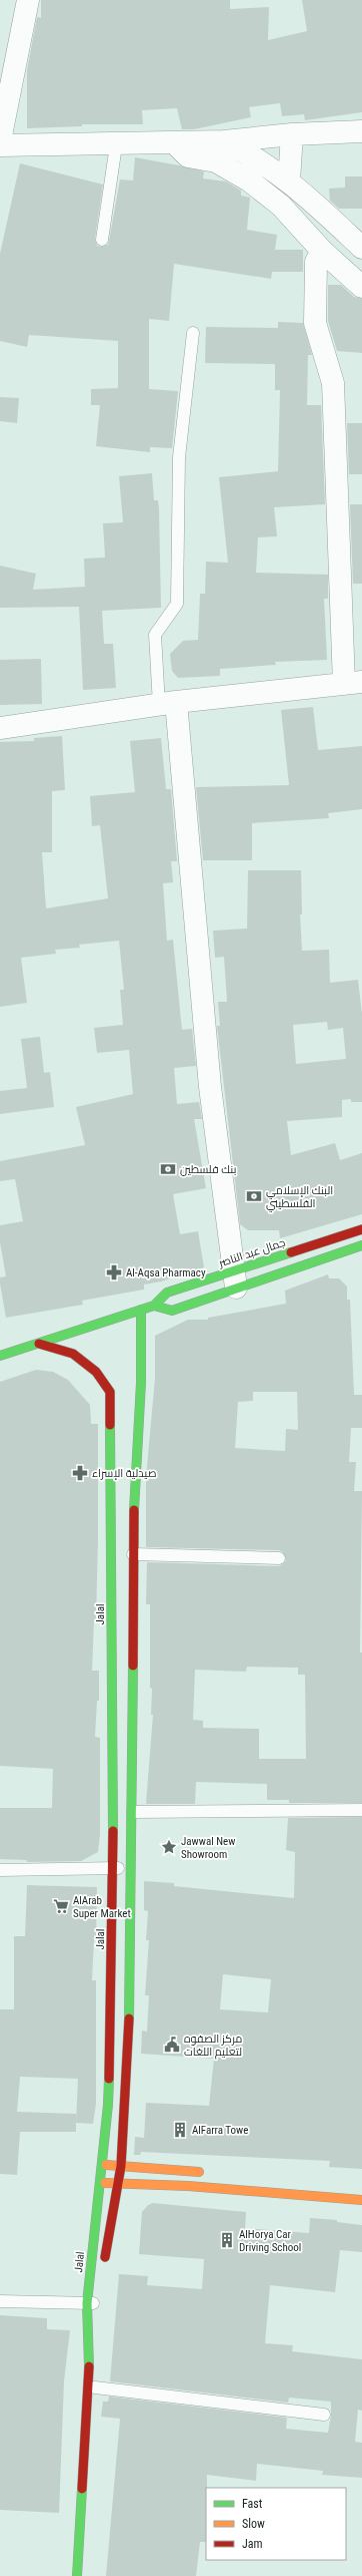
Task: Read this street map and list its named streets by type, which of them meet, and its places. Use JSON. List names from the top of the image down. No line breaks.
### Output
{"streets":{"main road":["جمال عبد الناصر","Jalal"]},"crossings":[["جمال عبد الناصر","Jalal"]],"places":{"bank":["بنك فلسطين","البنك الإسلامي الفلسطيني"],"pharmacy":["Al-Aqsa Pharmacy","صيدلية الإسراء"],"place":["Jawwal New Showroom"],"supermarket":["AlArab Super Market"],"public building":["مركز الصفوه لتعليم اللغات"],"building":["AlFarra Towe","AlHorya Car Driving School"]},"legend":["Fast","Slow","Jam"]}
